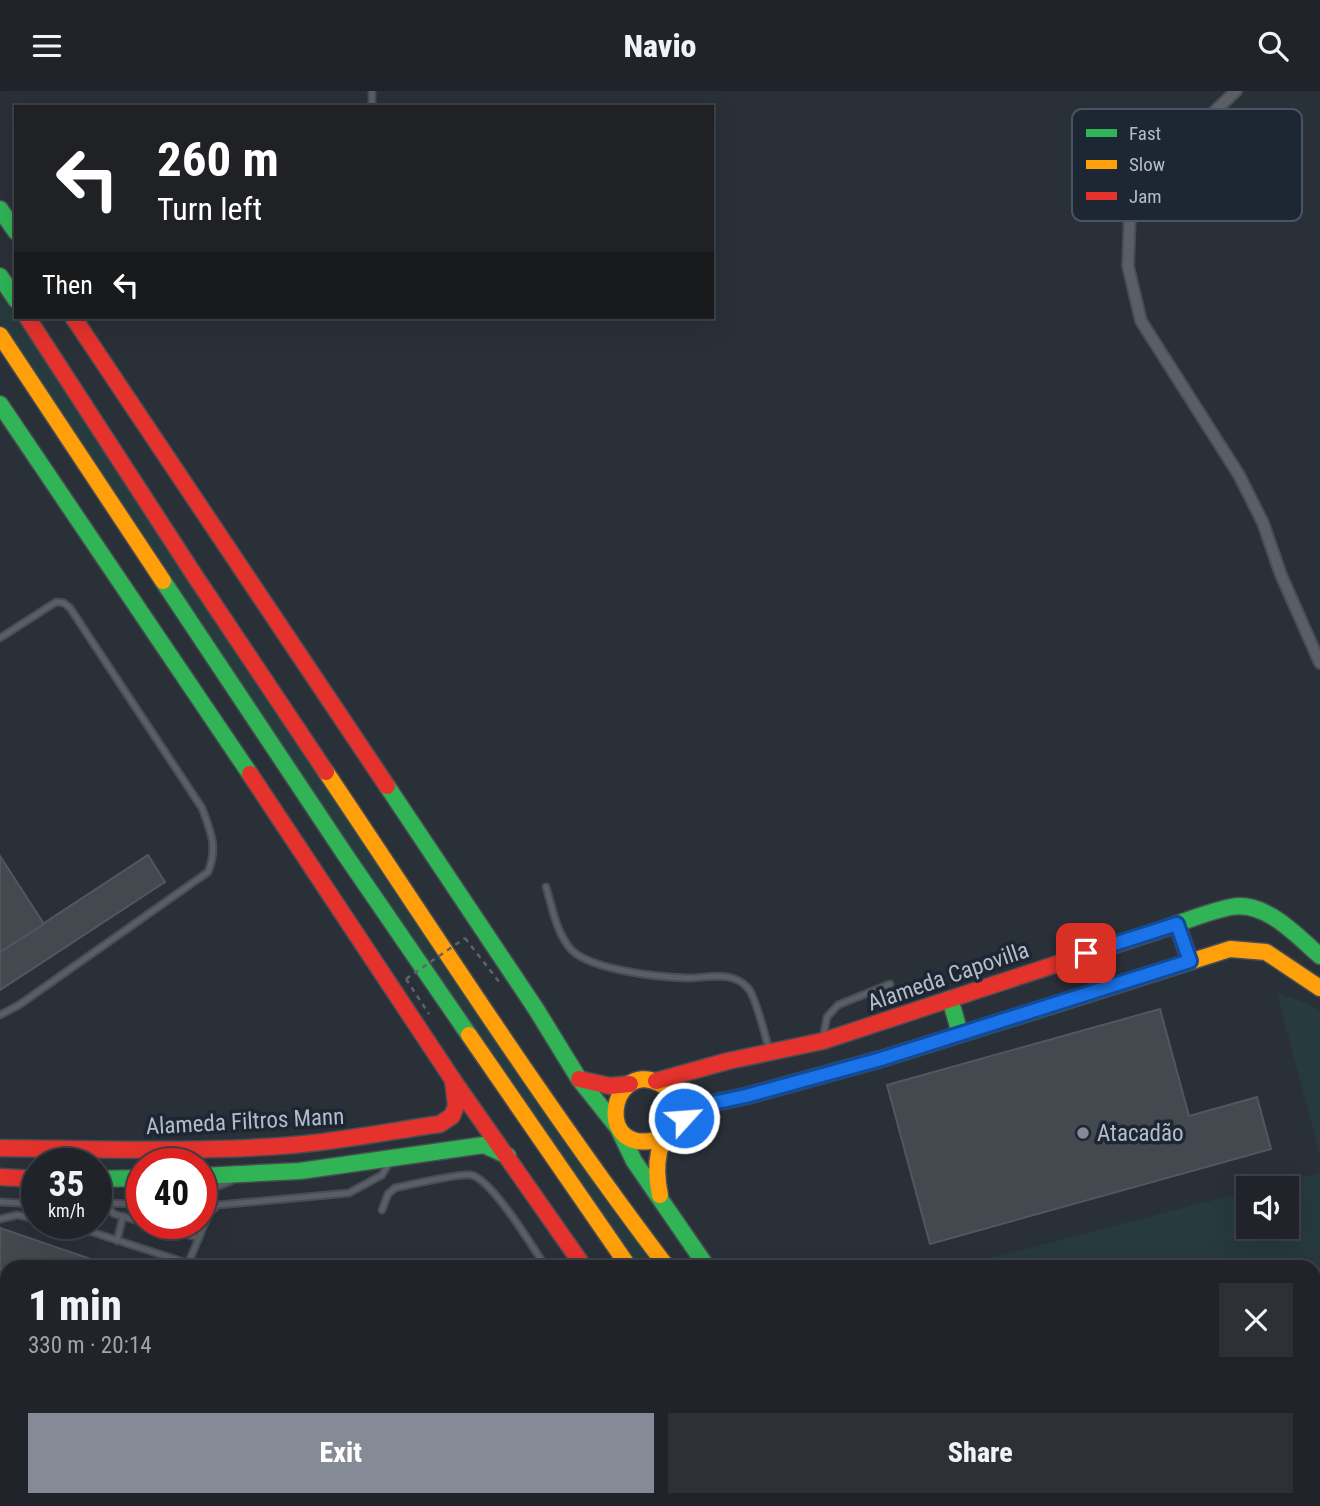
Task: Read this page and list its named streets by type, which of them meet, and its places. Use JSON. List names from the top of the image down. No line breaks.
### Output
{"streets":{"main road":["Alameda Capovilla","Alameda Filtros Mann"]},"places":["Atacadão"],"legend":["Fast","Slow","Jam"],"page":{"header":"Navio","turn":["260 m","Turn left"],"then":"Then","speed":"35 km/h","limit":"40","heading":["1 min","330 m · 20:14"],"buttons":["Exit","Share"]}}
